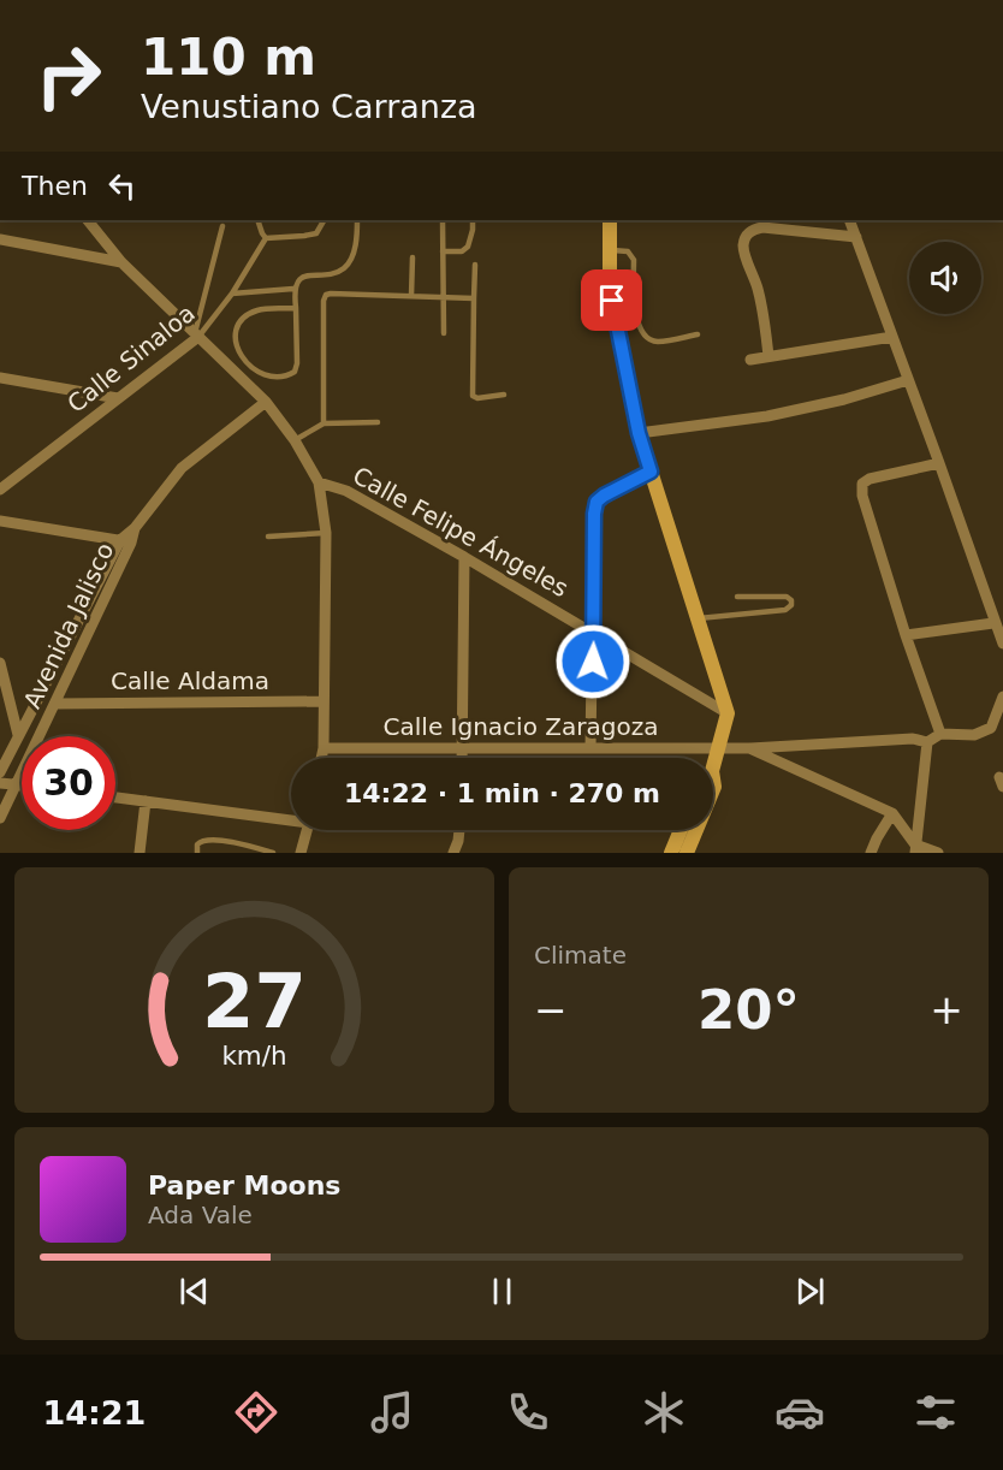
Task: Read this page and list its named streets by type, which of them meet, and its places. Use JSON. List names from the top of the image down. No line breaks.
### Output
{"streets":{"street":["Calle Sinaloa","Calle Felipe Ángeles","Avenida Jalisco","Calle Aldama","Calle Ignacio Zaragoza"]},"crossings":[["Avenida Jalisco","Calle Aldama"]],"page":{"turn":["110 m","Venustiano Carranza"],"then":"Then","limit":"30","trip":"14:22 · 1 min · 270 m","tile":"Climate","heat":["−","20°","+"],"song":["Paper Moons","Ada Vale"],"tabs":"14:21","gauge":["27","km/h"]}}
